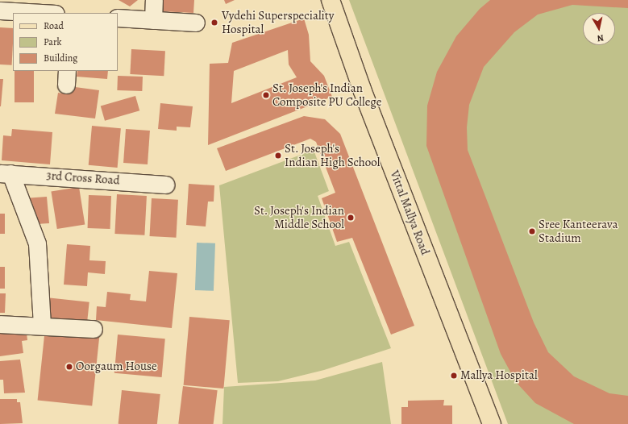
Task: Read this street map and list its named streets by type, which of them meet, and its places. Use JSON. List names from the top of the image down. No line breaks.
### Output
{"streets":{"main road":["Vittal Mallya Road"],"street":["3rd Cross Road"]},"places":["Vydehi Superspeciality Hospital","St. Joseph's Indian Composite PU College","St. Joseph's Indian High School","St. Joseph's Indian Middle School","Sree Kanteerava Stadium","Oorgaum House","Mallya Hospital"],"legend":["Road","Park","Building"],"north":"bottom"}
